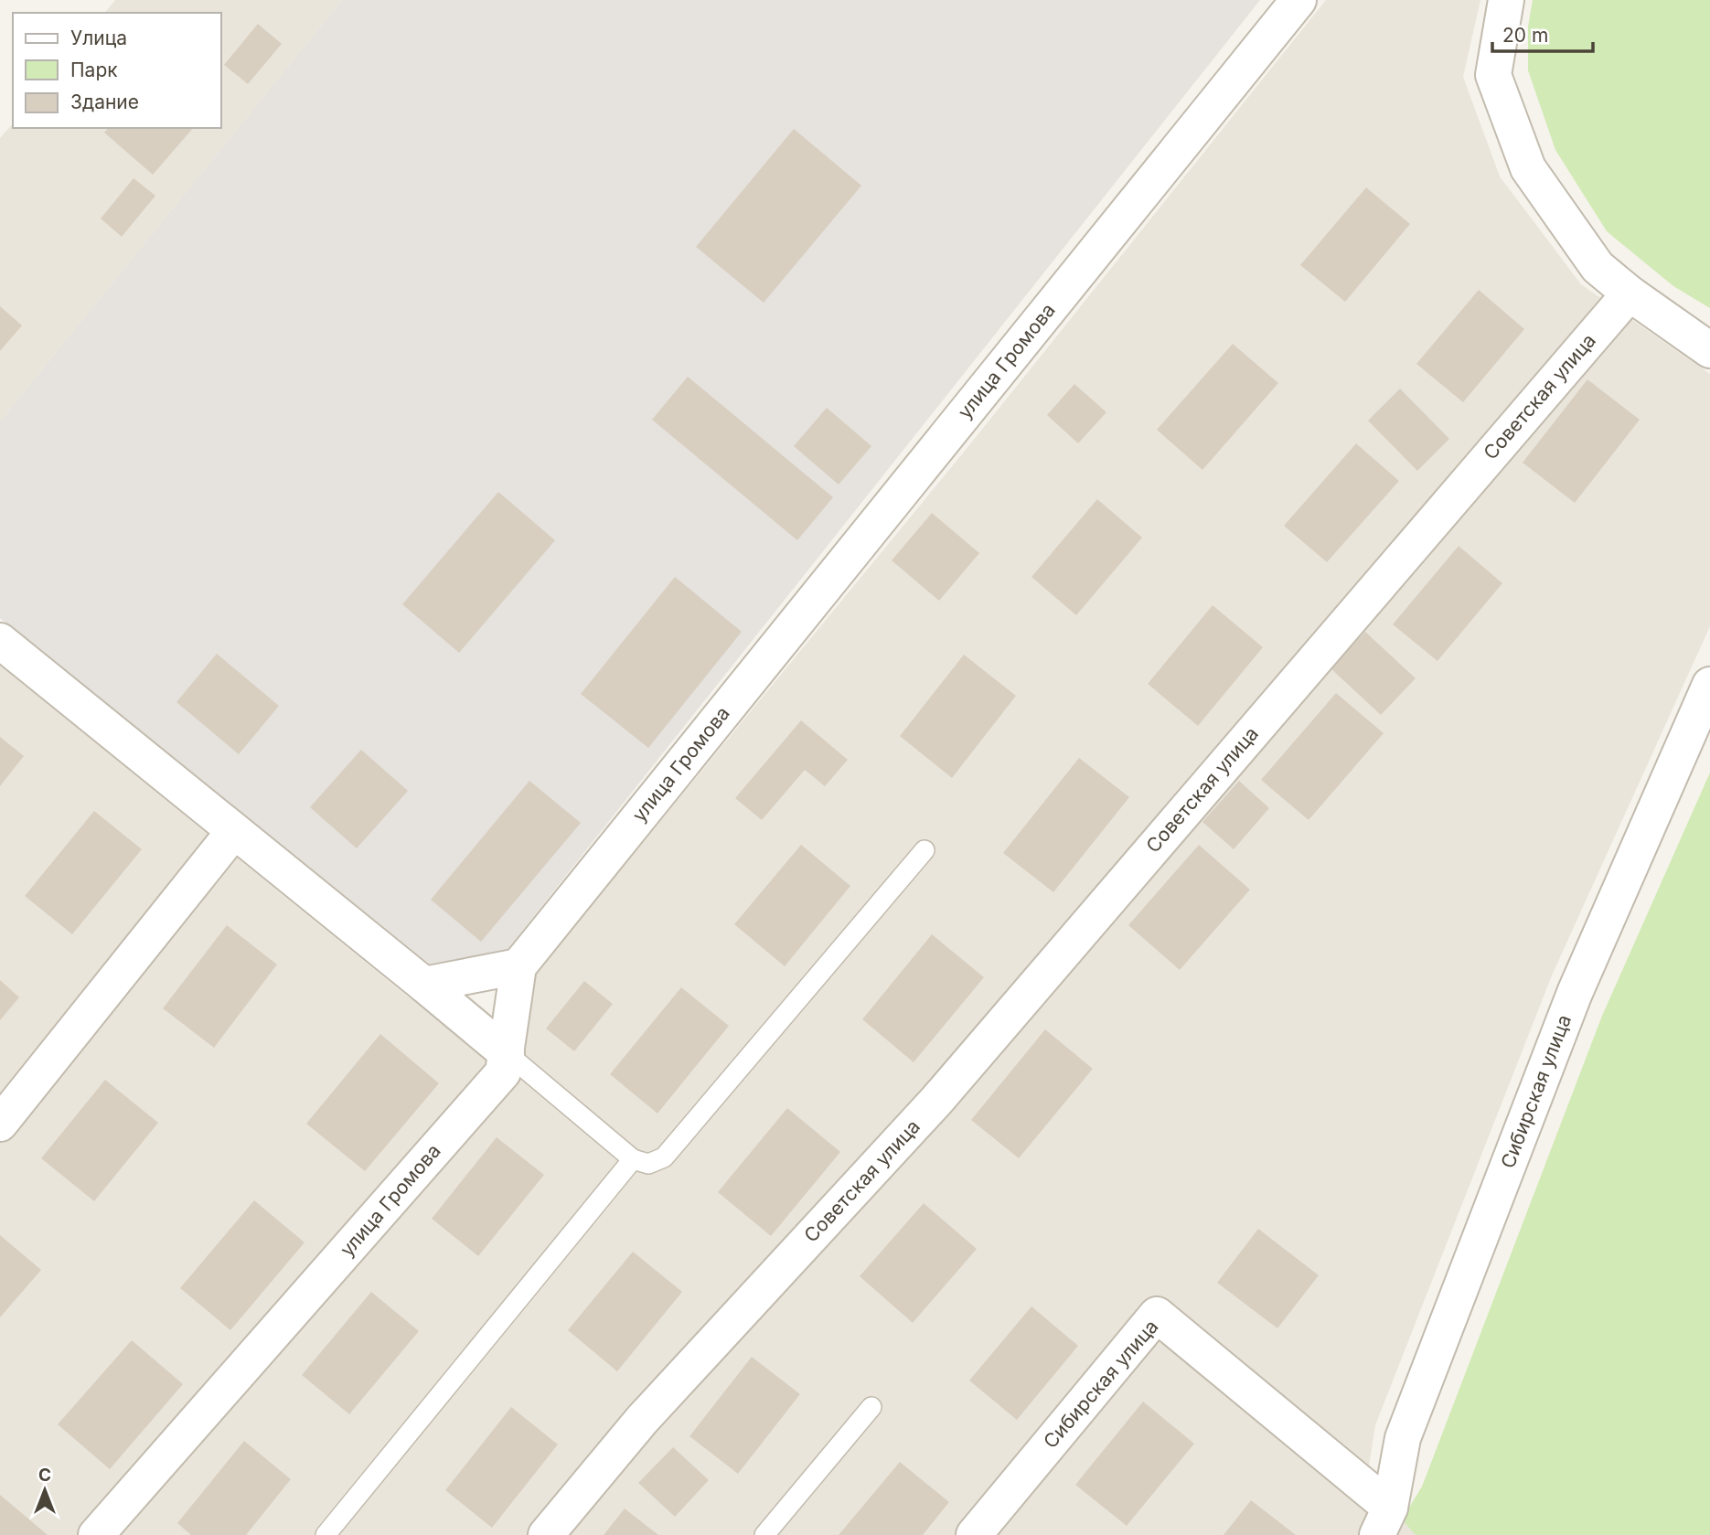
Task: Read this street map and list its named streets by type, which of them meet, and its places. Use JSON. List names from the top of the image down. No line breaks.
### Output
{"streets":{"street":["улица Громова","Советская улица","Сибирская улица"]},"legend":["Улица","Парк","Здание"],"scale_bar":"20 m","north":"top"}
